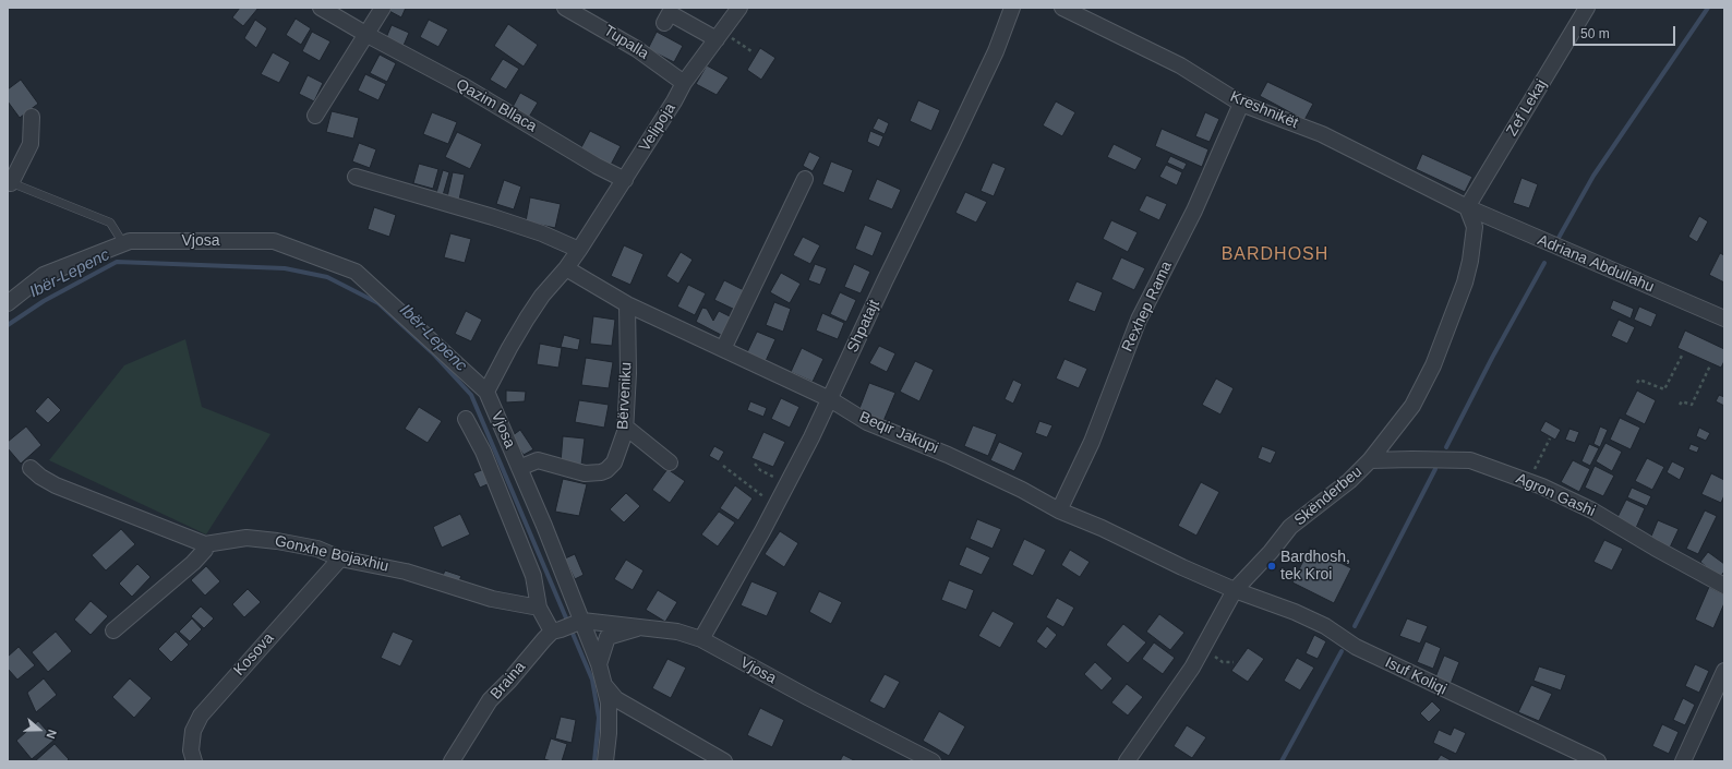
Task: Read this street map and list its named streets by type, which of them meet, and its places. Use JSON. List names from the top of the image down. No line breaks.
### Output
{"streets":{"street":["Tupalla","Qazim Bllaca","Zef Lekaj","Kreshnikët","Velipoja","Vjosa","Adriana Abdullahu","Rexhep Rama","Shpatajt","Bërveniku","Beqir Jakupi","Agron Gashi","Skënderbeu","Gonxhe Bojaxhiu","Kosova","Isuf Koliqi","Braina"]},"crossings":[["Tupalla","Velipoja"],["Qazim Bllaca","Velipoja"],["Zef Lekaj","Kreshnikët"],["Zef Lekaj","Adriana Abdullahu"],["Zef Lekaj","Skënderbeu"],["Kreshnikët","Adriana Abdullahu"],["Kreshnikët","Rexhep Rama"],["Kreshnikët","Skënderbeu"],["Velipoja","Vjosa"],["Velipoja","Beqir Jakupi"],["Vjosa","Shpatajt"],["Vjosa","Bërveniku"],["Vjosa","Braina"],["Adriana Abdullahu","Skënderbeu"],["Rexhep Rama","Beqir Jakupi"],["Shpatajt","Beqir Jakupi"],["Bërveniku","Beqir Jakupi"],["Beqir Jakupi","Skënderbeu"],["Beqir Jakupi","Isuf Koliqi"],["Agron Gashi","Skënderbeu"],["Skënderbeu","Isuf Koliqi"],["Gonxhe Bojaxhiu","Kosova"]],"districts":["BARDHOSH"],"water":["Ibër-Lepenc"],"places":["Bardhosh, tek Kroi"],"scale_bar":"50 m","north":"right"}
